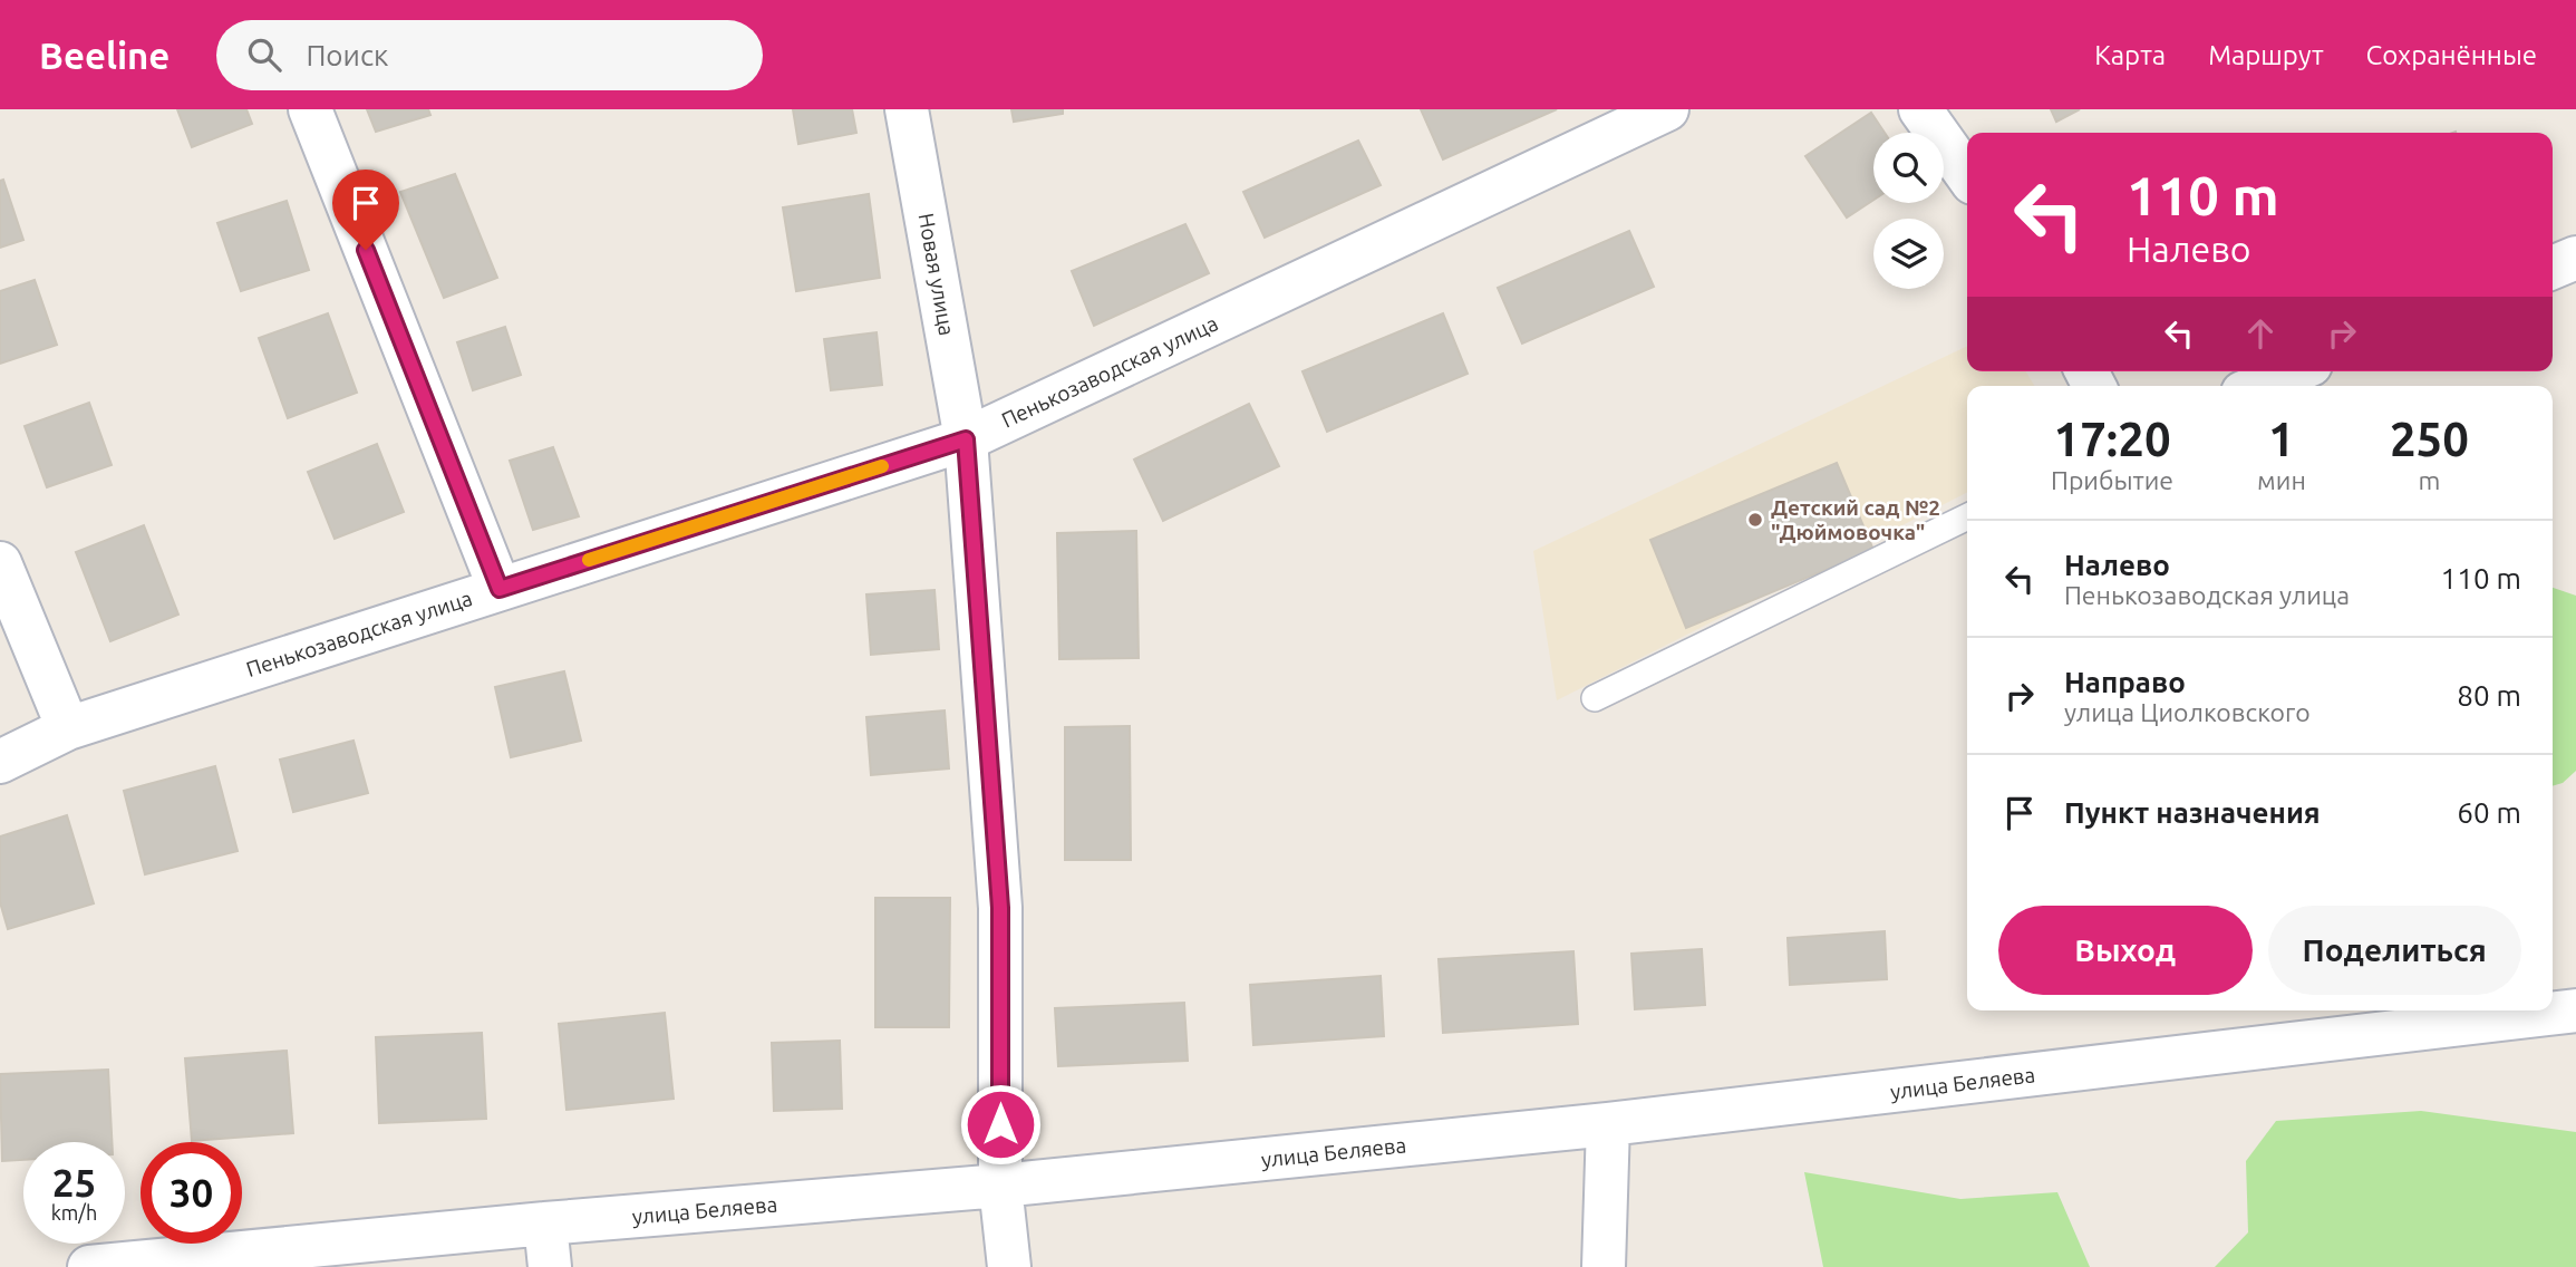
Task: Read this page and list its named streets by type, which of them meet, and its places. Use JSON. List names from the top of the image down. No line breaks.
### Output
{"streets":{"street":["Новая улица","Пенькозаводская улица","улица Беляева"]},"crossings":[["Новая улица","Пенькозаводская улица"],["Новая улица","улица Беляева"]],"places":["Детский сад №2 \"Дюймовочка\""],"page":{"header":"Beeline","search":"Поиск","nav":["Карта","Маршрут","Сохранённые"],"turn":["110 m","Налево"],"eta":["17:20","Прибытие","1","мин","250","m"],"list":[{"name":"Налево","note":"Пенькозаводская улица","value":"110 m"},{"name":"Направо","note":"улица Циолковского","value":"80 m"},{"name":"Пункт назначения","value":"60 m"}],"buttons":["Выход","Поделиться"],"speed":"25 km/h","limit":"30"}}
